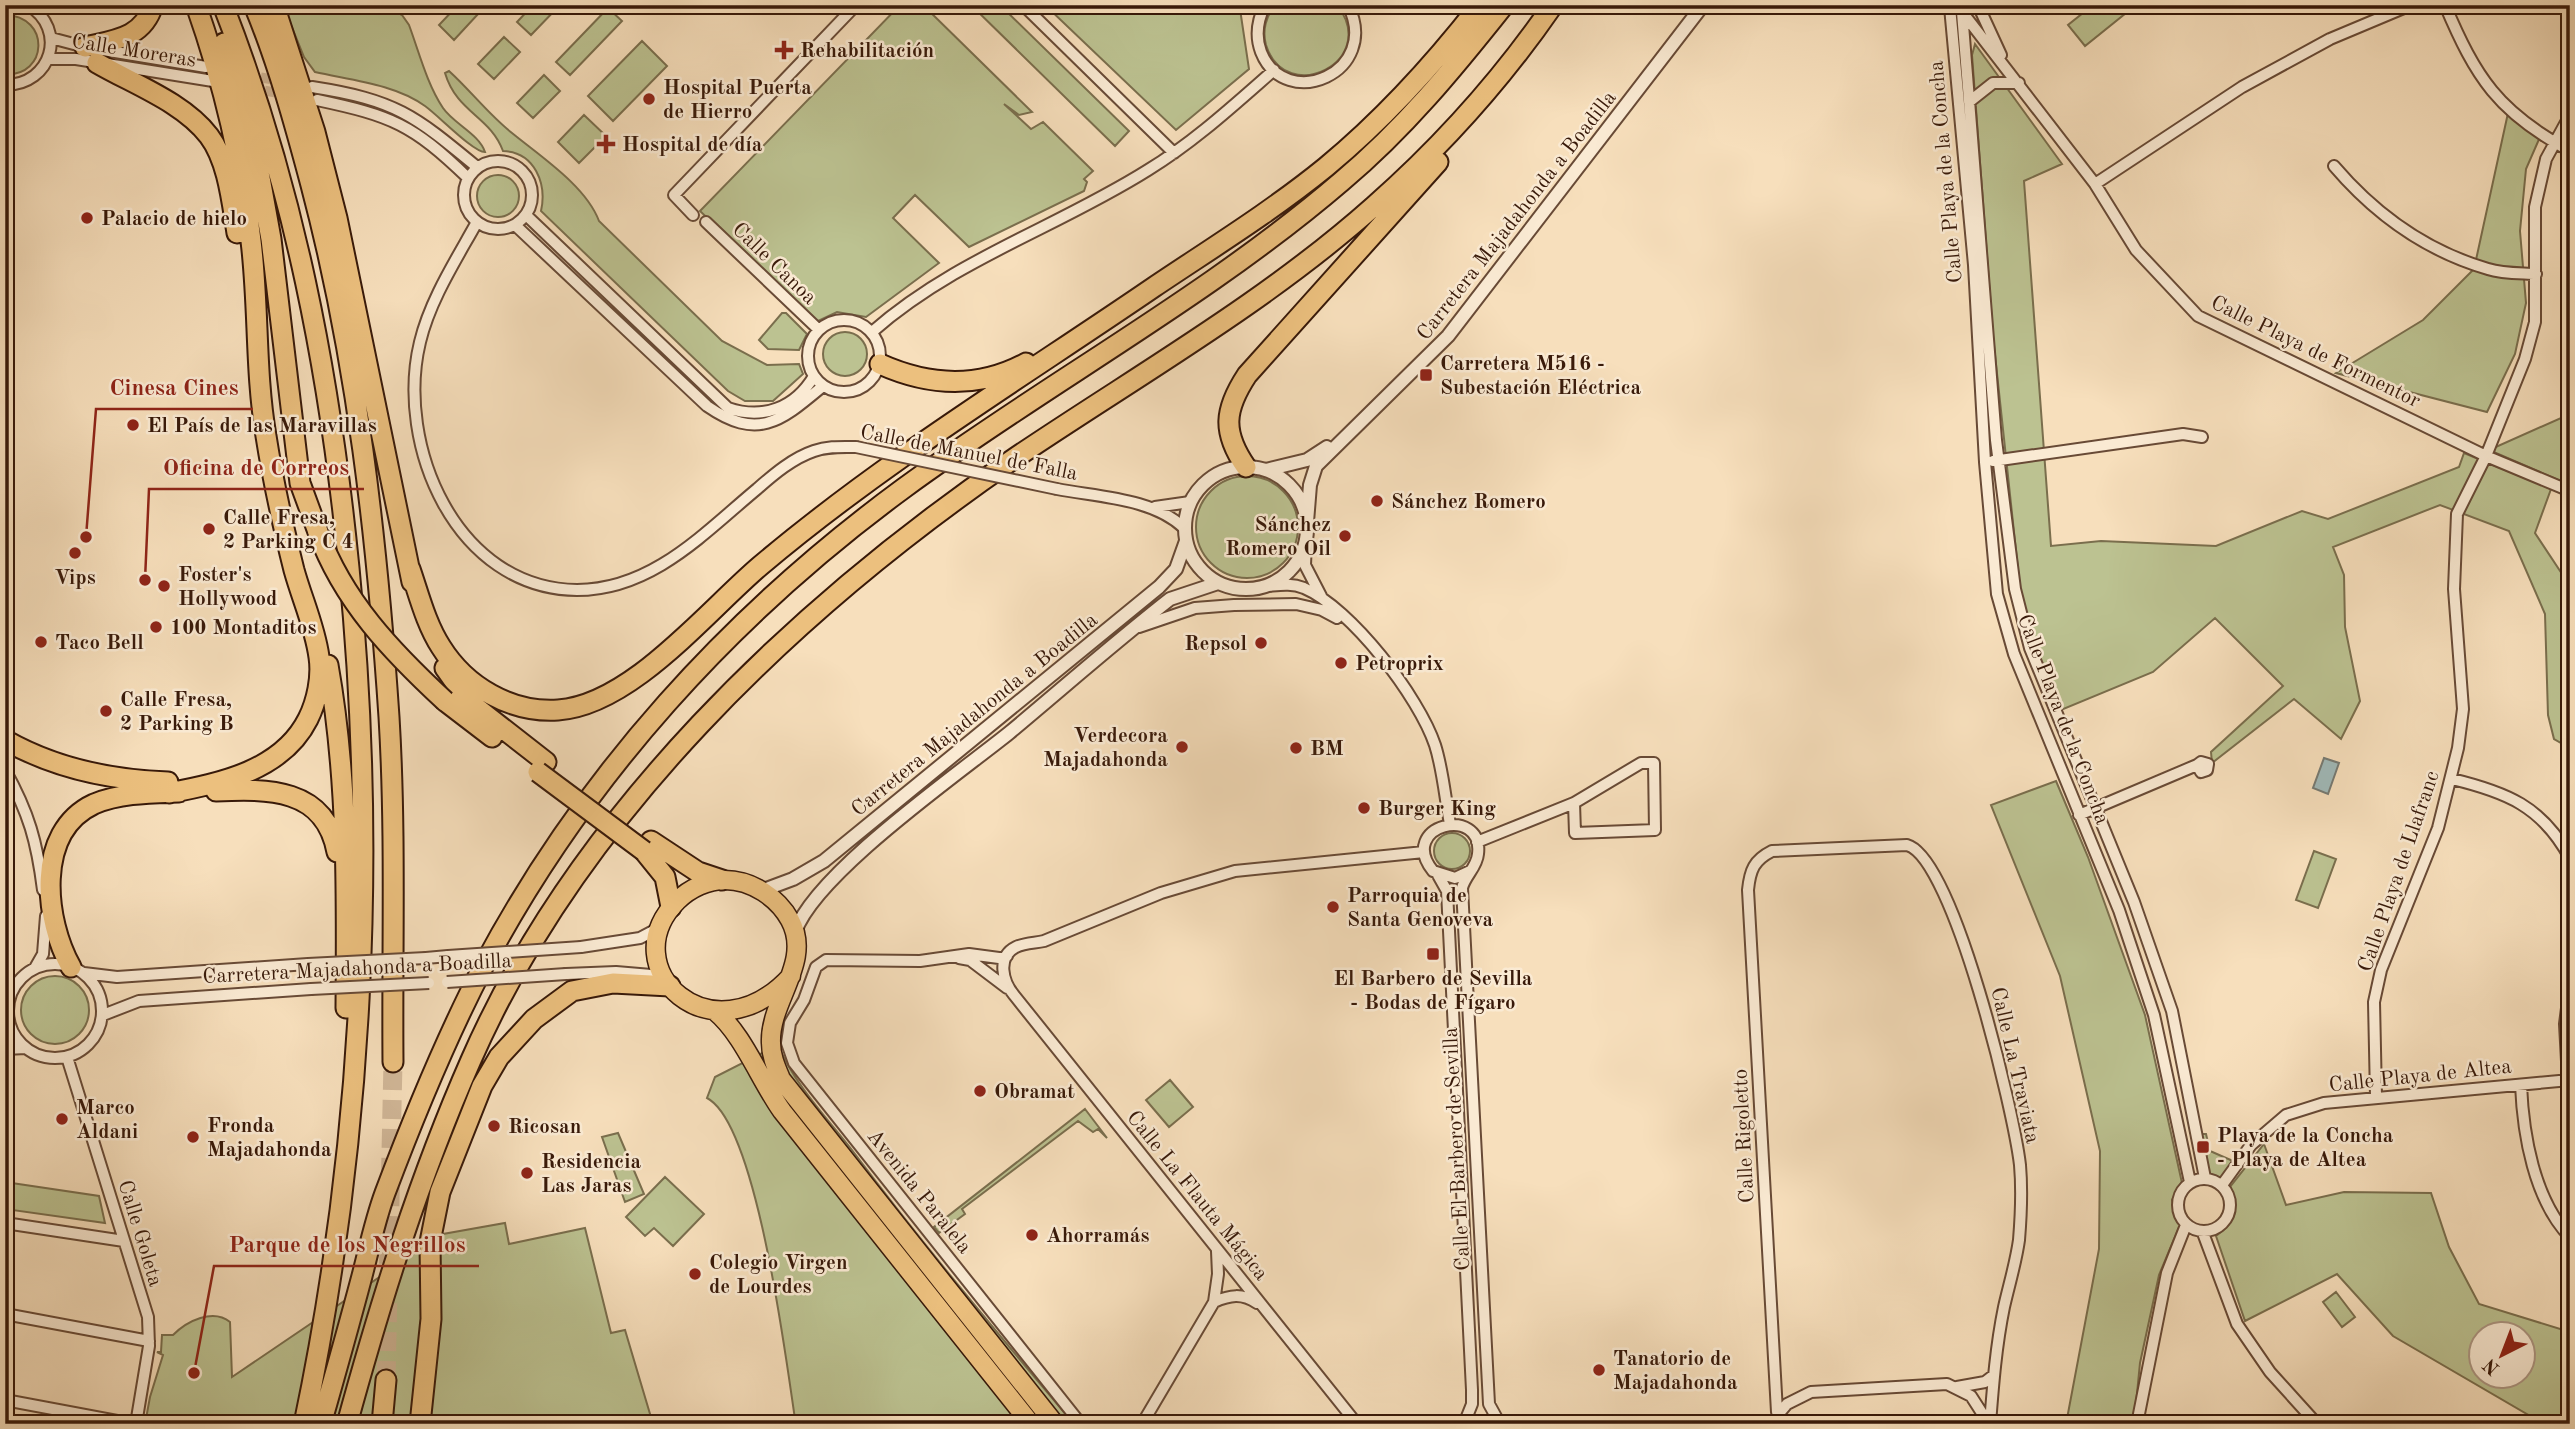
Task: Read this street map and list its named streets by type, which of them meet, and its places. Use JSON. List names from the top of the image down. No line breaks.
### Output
{"streets":{"street":["Calle Moreras","Calle Playa de la Concha","Carretera Majadahonda a Boadilla","Calle Canoa","Calle Playa de Formentor","Calle de Manuel de Falla","Calle Playa de Llafranc","Calle La Traviata","Calle Playa de Altea","Calle Rigoletto","Calle El Barbero de Sevilla","Avenida Paralela","Calle La Flauta Mágica","Calle Goleta"]},"crossings":[["Calle Playa de la Concha","Calle Playa de Formentor"],["Calle Playa de la Concha","Calle Playa de Altea"],["Carretera Majadahonda a Boadilla","Calle de Manuel de Falla"],["Carretera Majadahonda a Boadilla","Calle Goleta"],["Calle Playa de Formentor","Calle Playa de Llafranc"],["Calle Playa de Llafranc","Calle Playa de Altea"],["Calle La Traviata","Calle Rigoletto"],["Avenida Paralela","Calle La Flauta Mágica"]],"places":{"health":["Rehabilitación","Hospital de día"],"other":["Hospital Puerta de Hierro","Palacio de hielo","El País de las Maravillas","Sánchez Romero","Calle Fresa, 2 Parking C 4","Sánchez Romero Oil","Cinesa Cines","Vips","Oficina de Correos","Foster's Hollywood","100 Montaditos","Taco Bell","Repsol","Petroprix","Calle Fresa, 2 Parking B","Verdecora Majadahonda","BM","Burger King","Parroquia de Santa Genoveva","Obramat","Marco Aldani","Ricosan","Fronda Majadahonda","Residencia Las Jaras","Ahorramás","Colegio Virgen de Lourdes","Tanatorio de Majadahonda","Parque de los Negrillos"],"transit":["Carretera M516 - Subestación Eléctrica","El Barbero de Sevilla - Bodas de Fígaro","Playa de la Concha - Playa de Altea"]},"north":"bottom left"}
